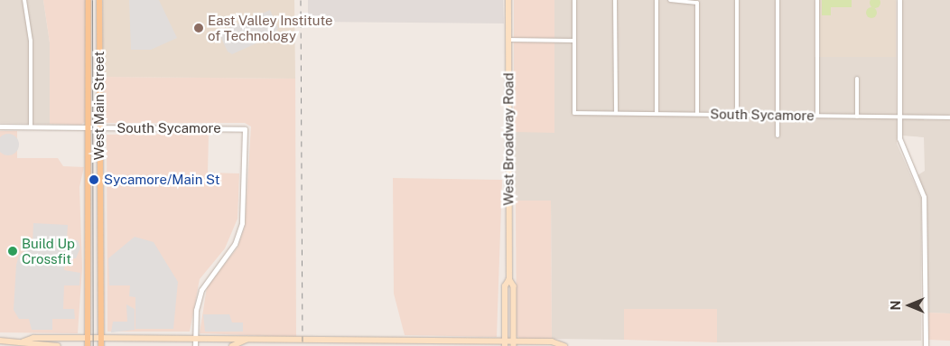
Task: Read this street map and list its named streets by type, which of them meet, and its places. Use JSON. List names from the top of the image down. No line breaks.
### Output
{"streets":{"main road":["West Main Street","West Broadway Road"],"street":["South Sycamore"]},"crossings":[["West Main Street","South Sycamore"]],"places":["East Valley Institute of Technology","Sycamore/Main St","Build Up Crossfit"],"north":"left"}
